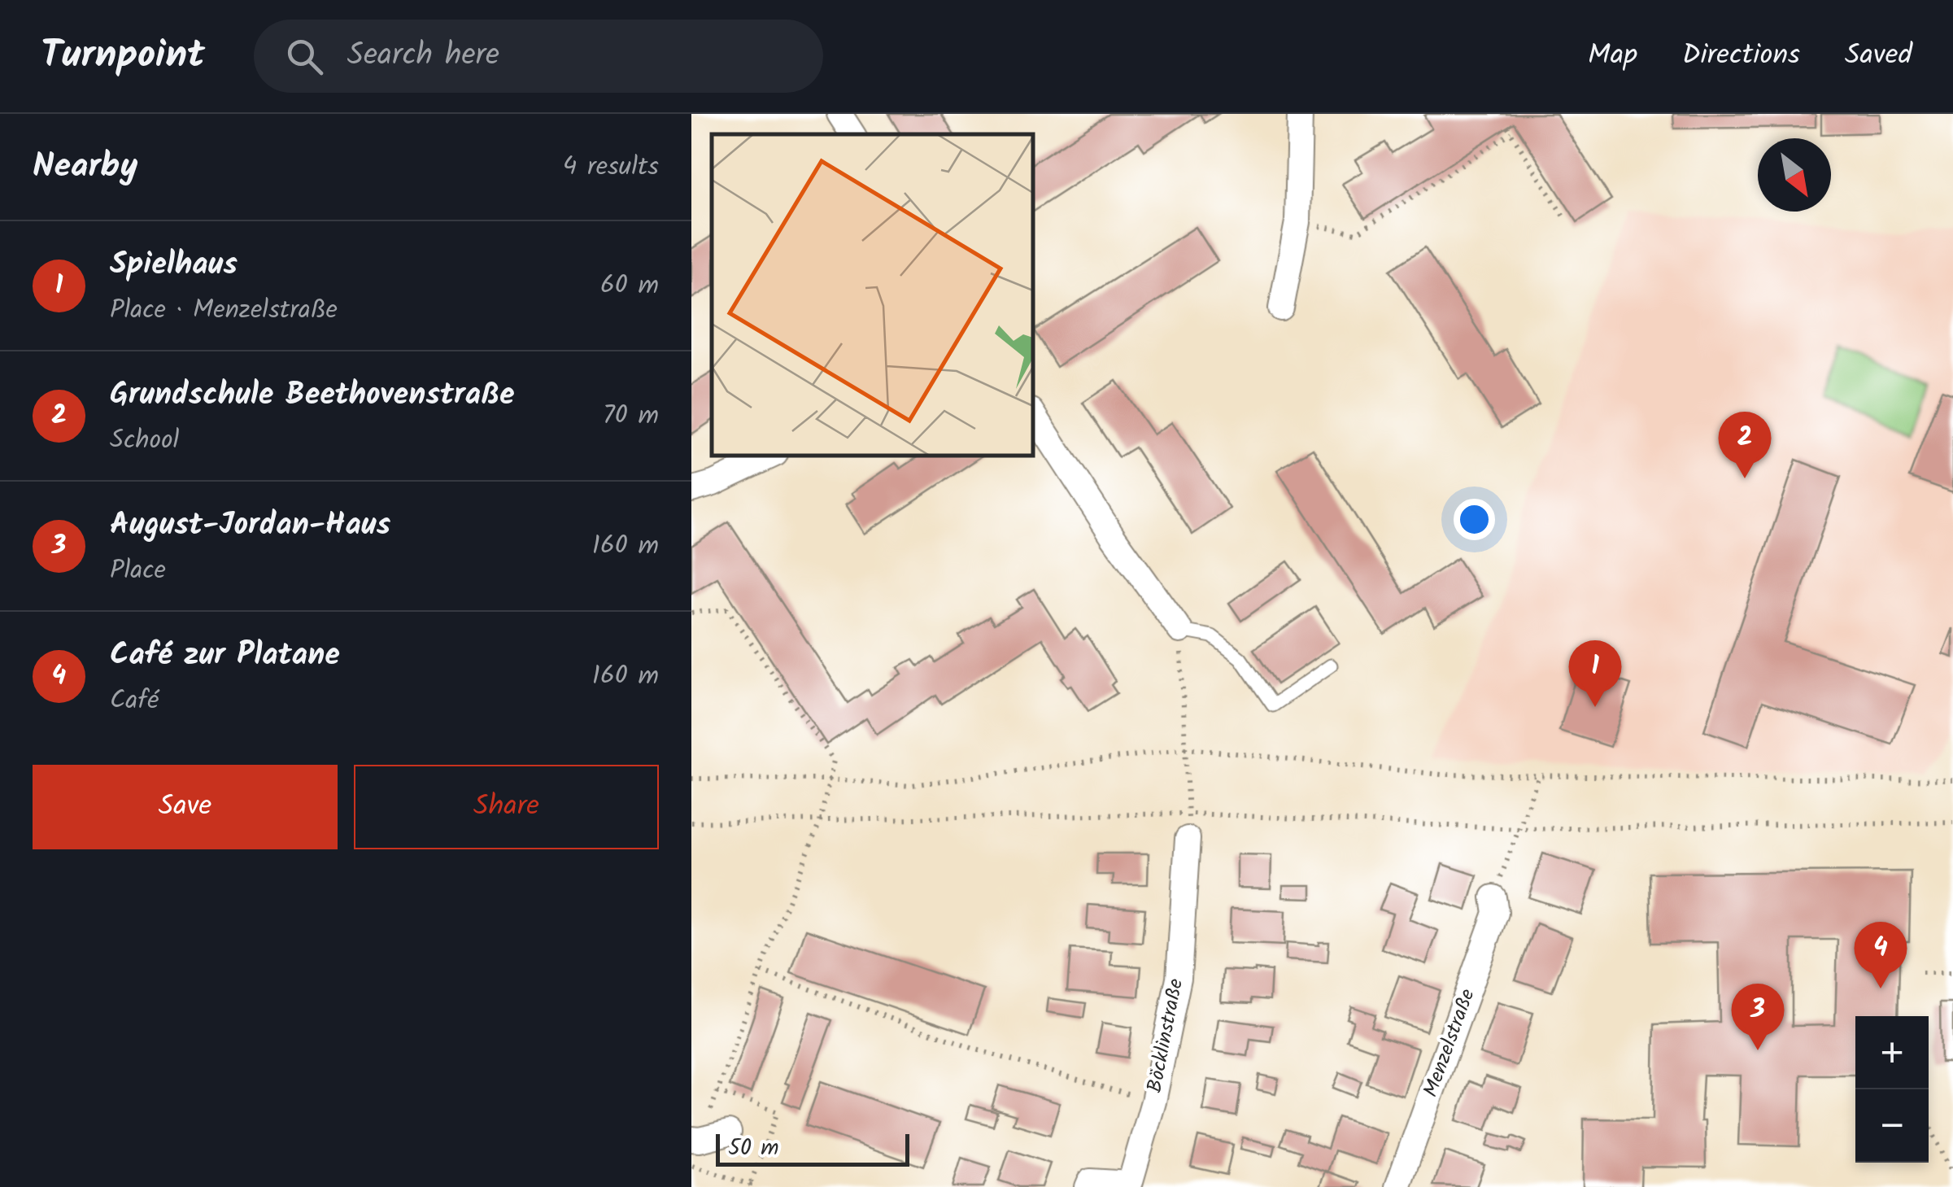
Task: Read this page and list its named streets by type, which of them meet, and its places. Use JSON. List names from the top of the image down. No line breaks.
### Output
{"streets":{"street":["Böcklinstraße","Menzelstraße"]},"scale_bar":"50 m","north":"bottom right","page":{"header":"Turnpoint","search":"Search here","nav":["Map","Directions","Saved"],"heading":["Nearby","4 results"],"list":[{"mark":"1","name":"Spielhaus","note":"Place · Menzelstraße","value":"60 m"},{"mark":"2","name":"Grundschule Beethovenstraße","note":"School","value":"70 m"},{"mark":"3","name":"August-Jordan-Haus","note":"Place","value":"160 m"},{"mark":"4","name":"Café zur Platane","note":"Café","value":"160 m"}],"pins":["2","1","4","3"],"buttons":["Save","Share"],"map_buttons":["+","−"],"scale":"50 m"}}
